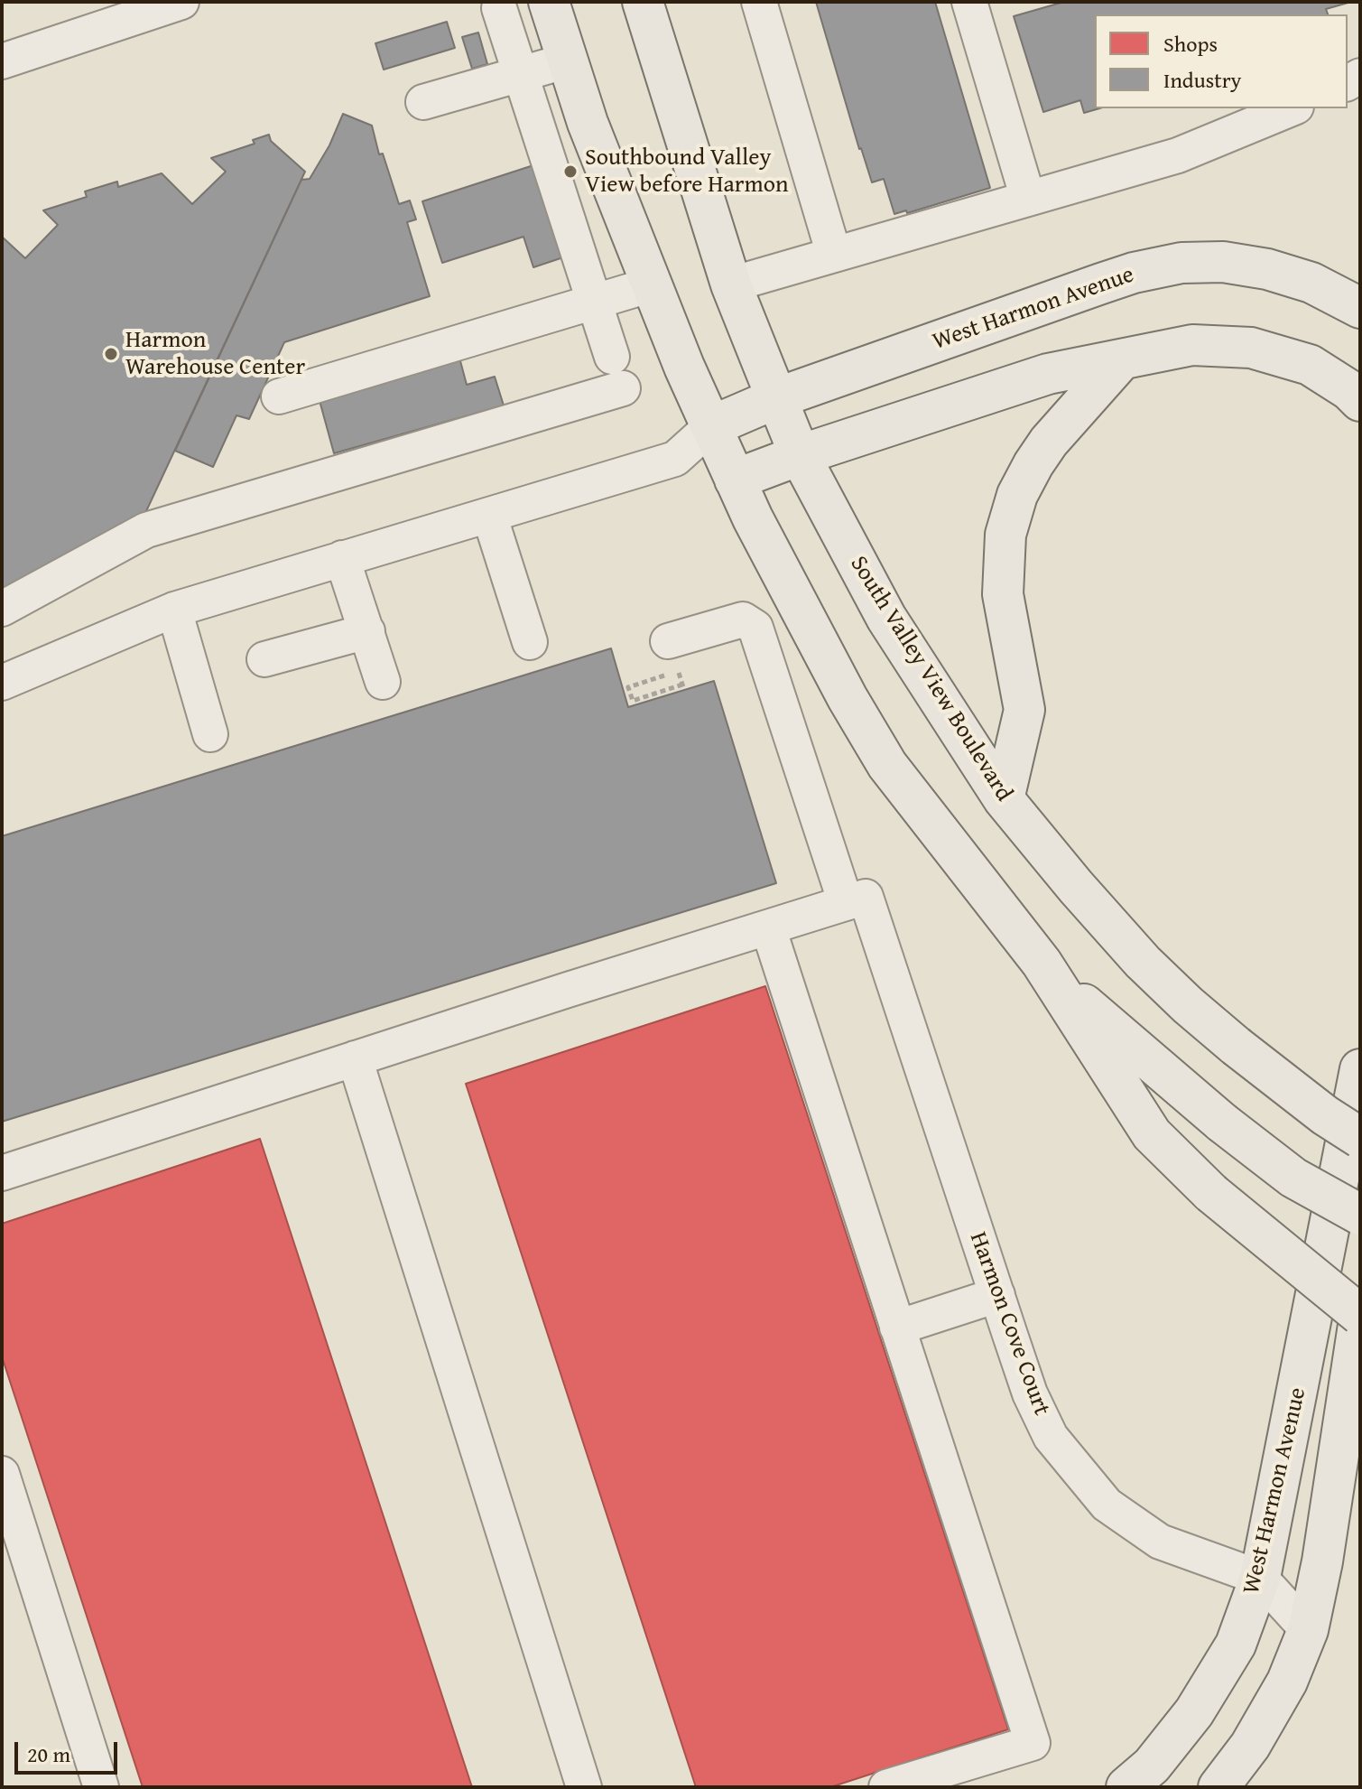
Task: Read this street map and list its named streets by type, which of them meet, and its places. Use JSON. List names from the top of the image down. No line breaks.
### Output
{"streets":{"main road":["West Harmon Avenue","South Valley View Boulevard"],"street":["Harmon Cove Court"]},"crossings":[["West Harmon Avenue","South Valley View Boulevard"],["West Harmon Avenue","Harmon Cove Court"]],"places":["Southbound Valley View before Harmon","Harmon Warehouse Center"],"legend":["Shops","Industry"],"scale_bar":"20 m"}
